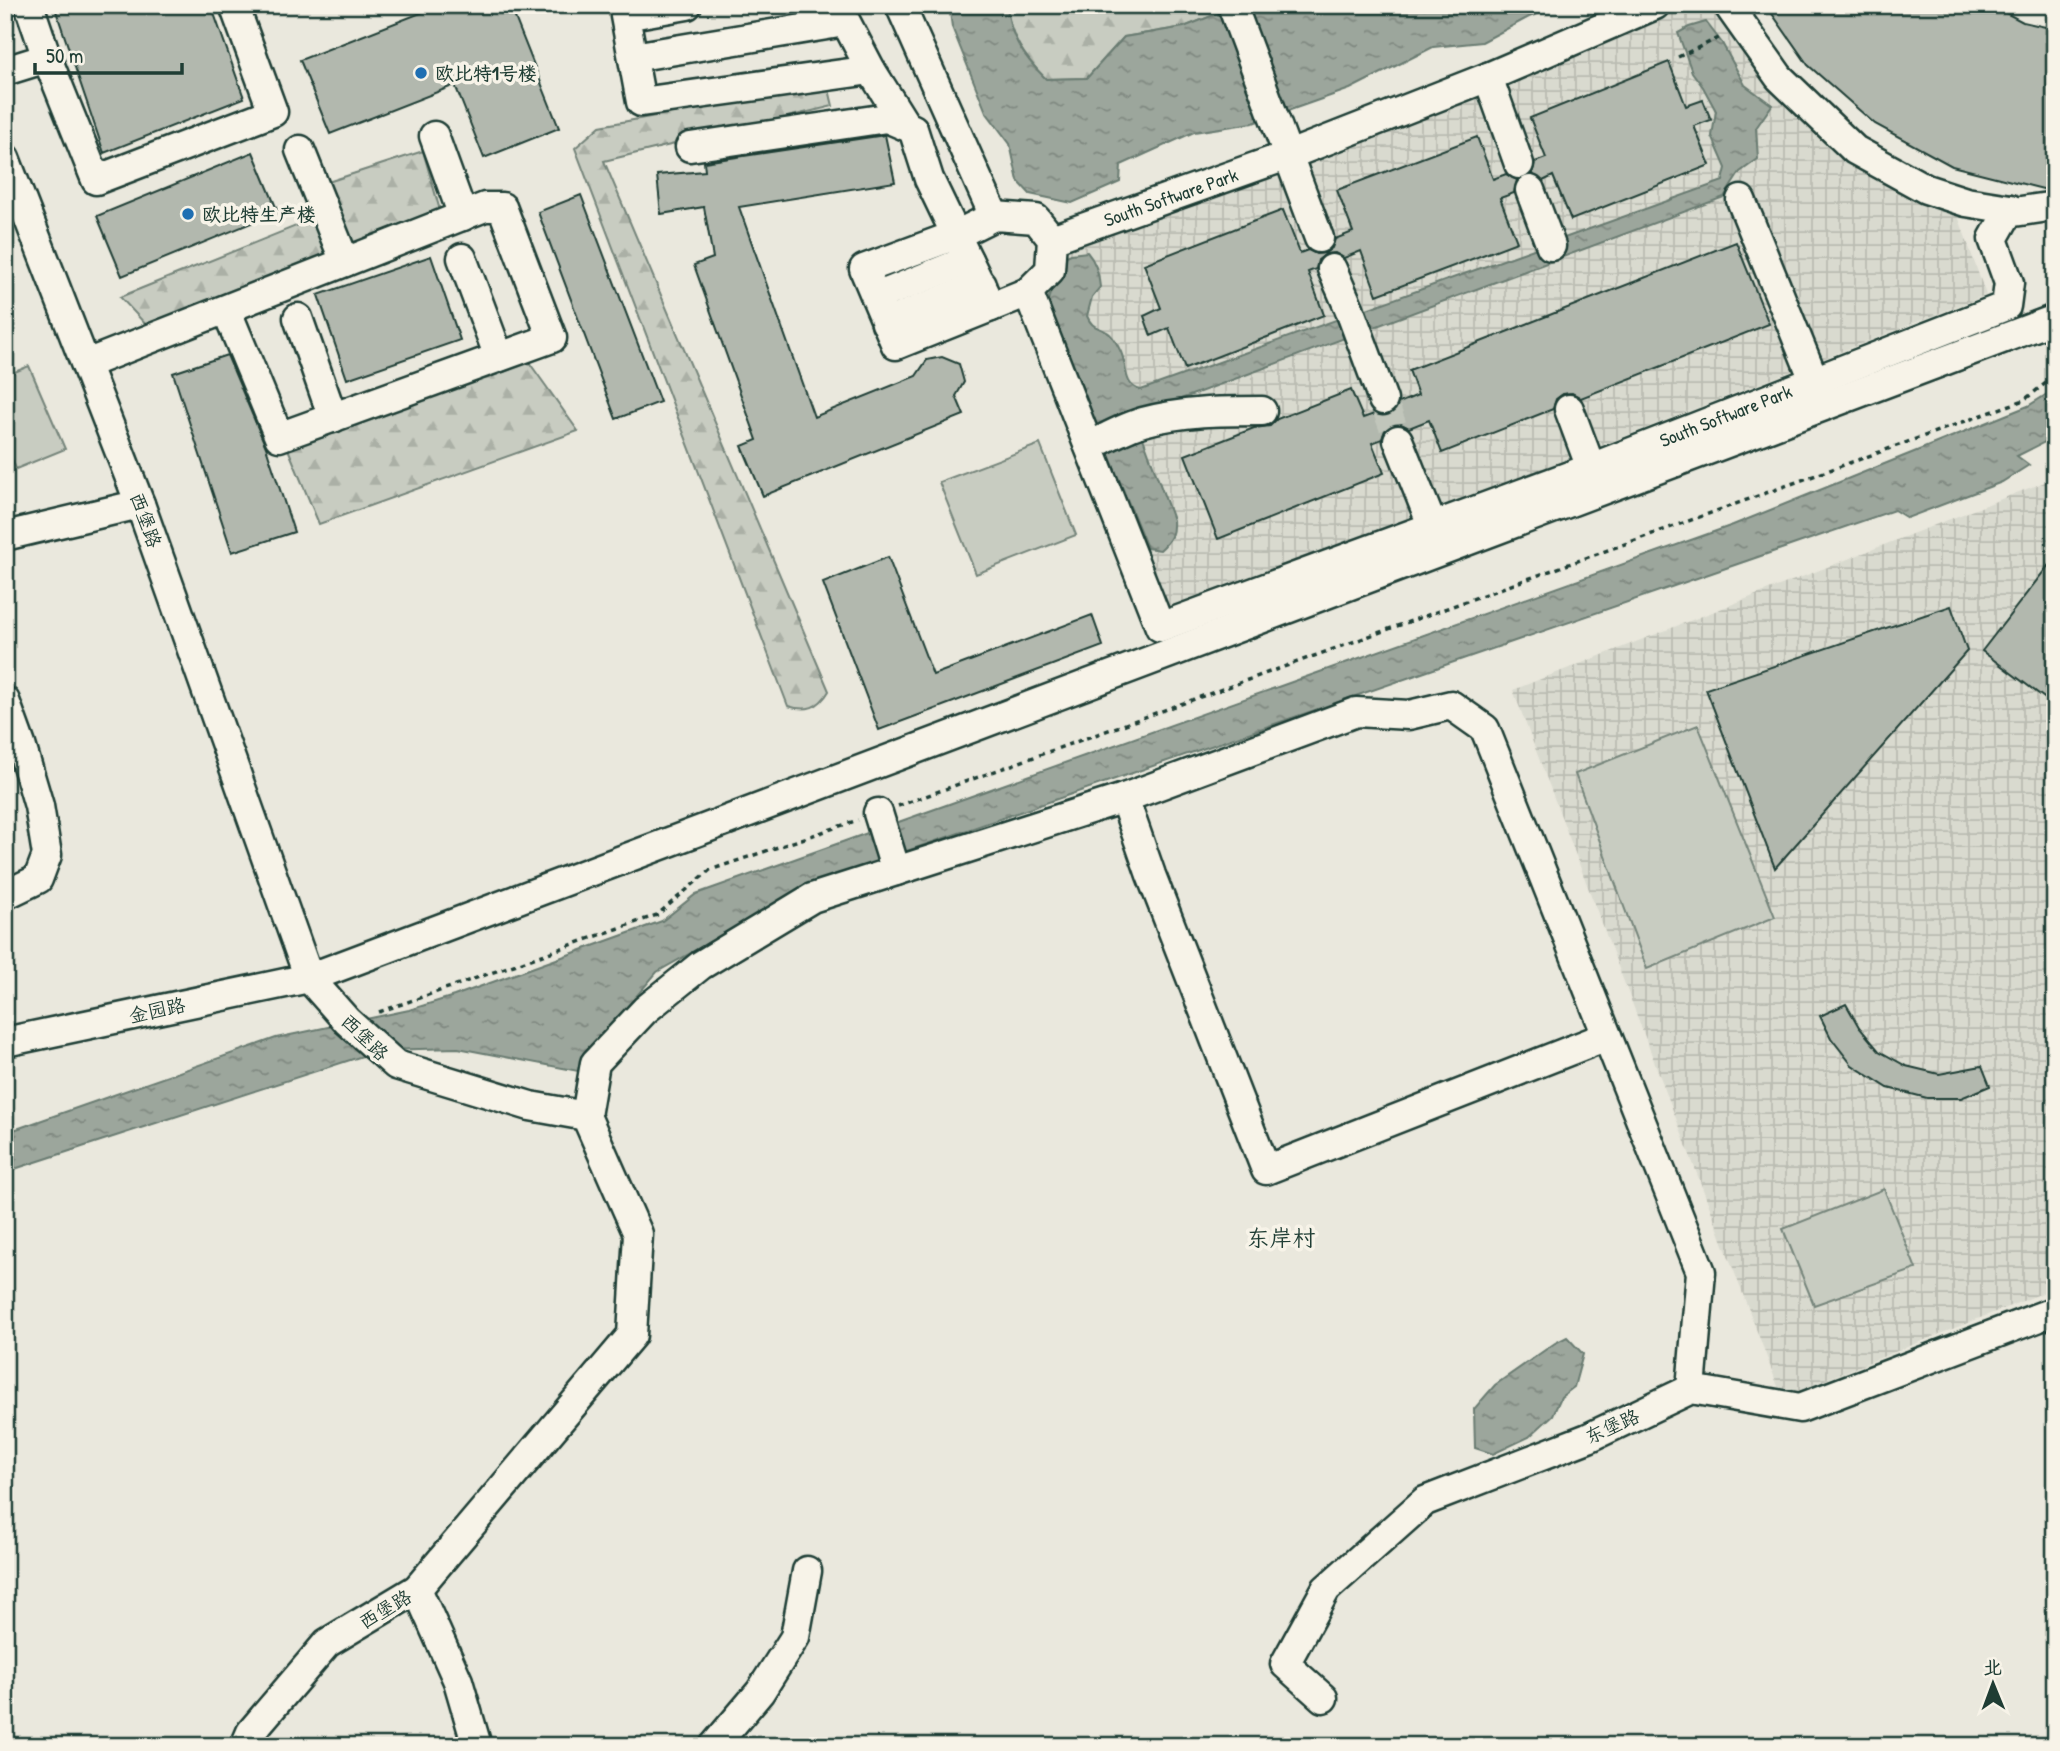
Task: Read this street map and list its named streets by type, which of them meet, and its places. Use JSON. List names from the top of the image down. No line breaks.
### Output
{"streets":{"street":["South Software Park","西堡路","金园路","东堡路"]},"crossings":[["西堡路","金园路"]],"districts":["东岸村"],"places":["欧比特1号楼","欧比特生产楼"],"scale_bar":"50 m","north":"top"}
